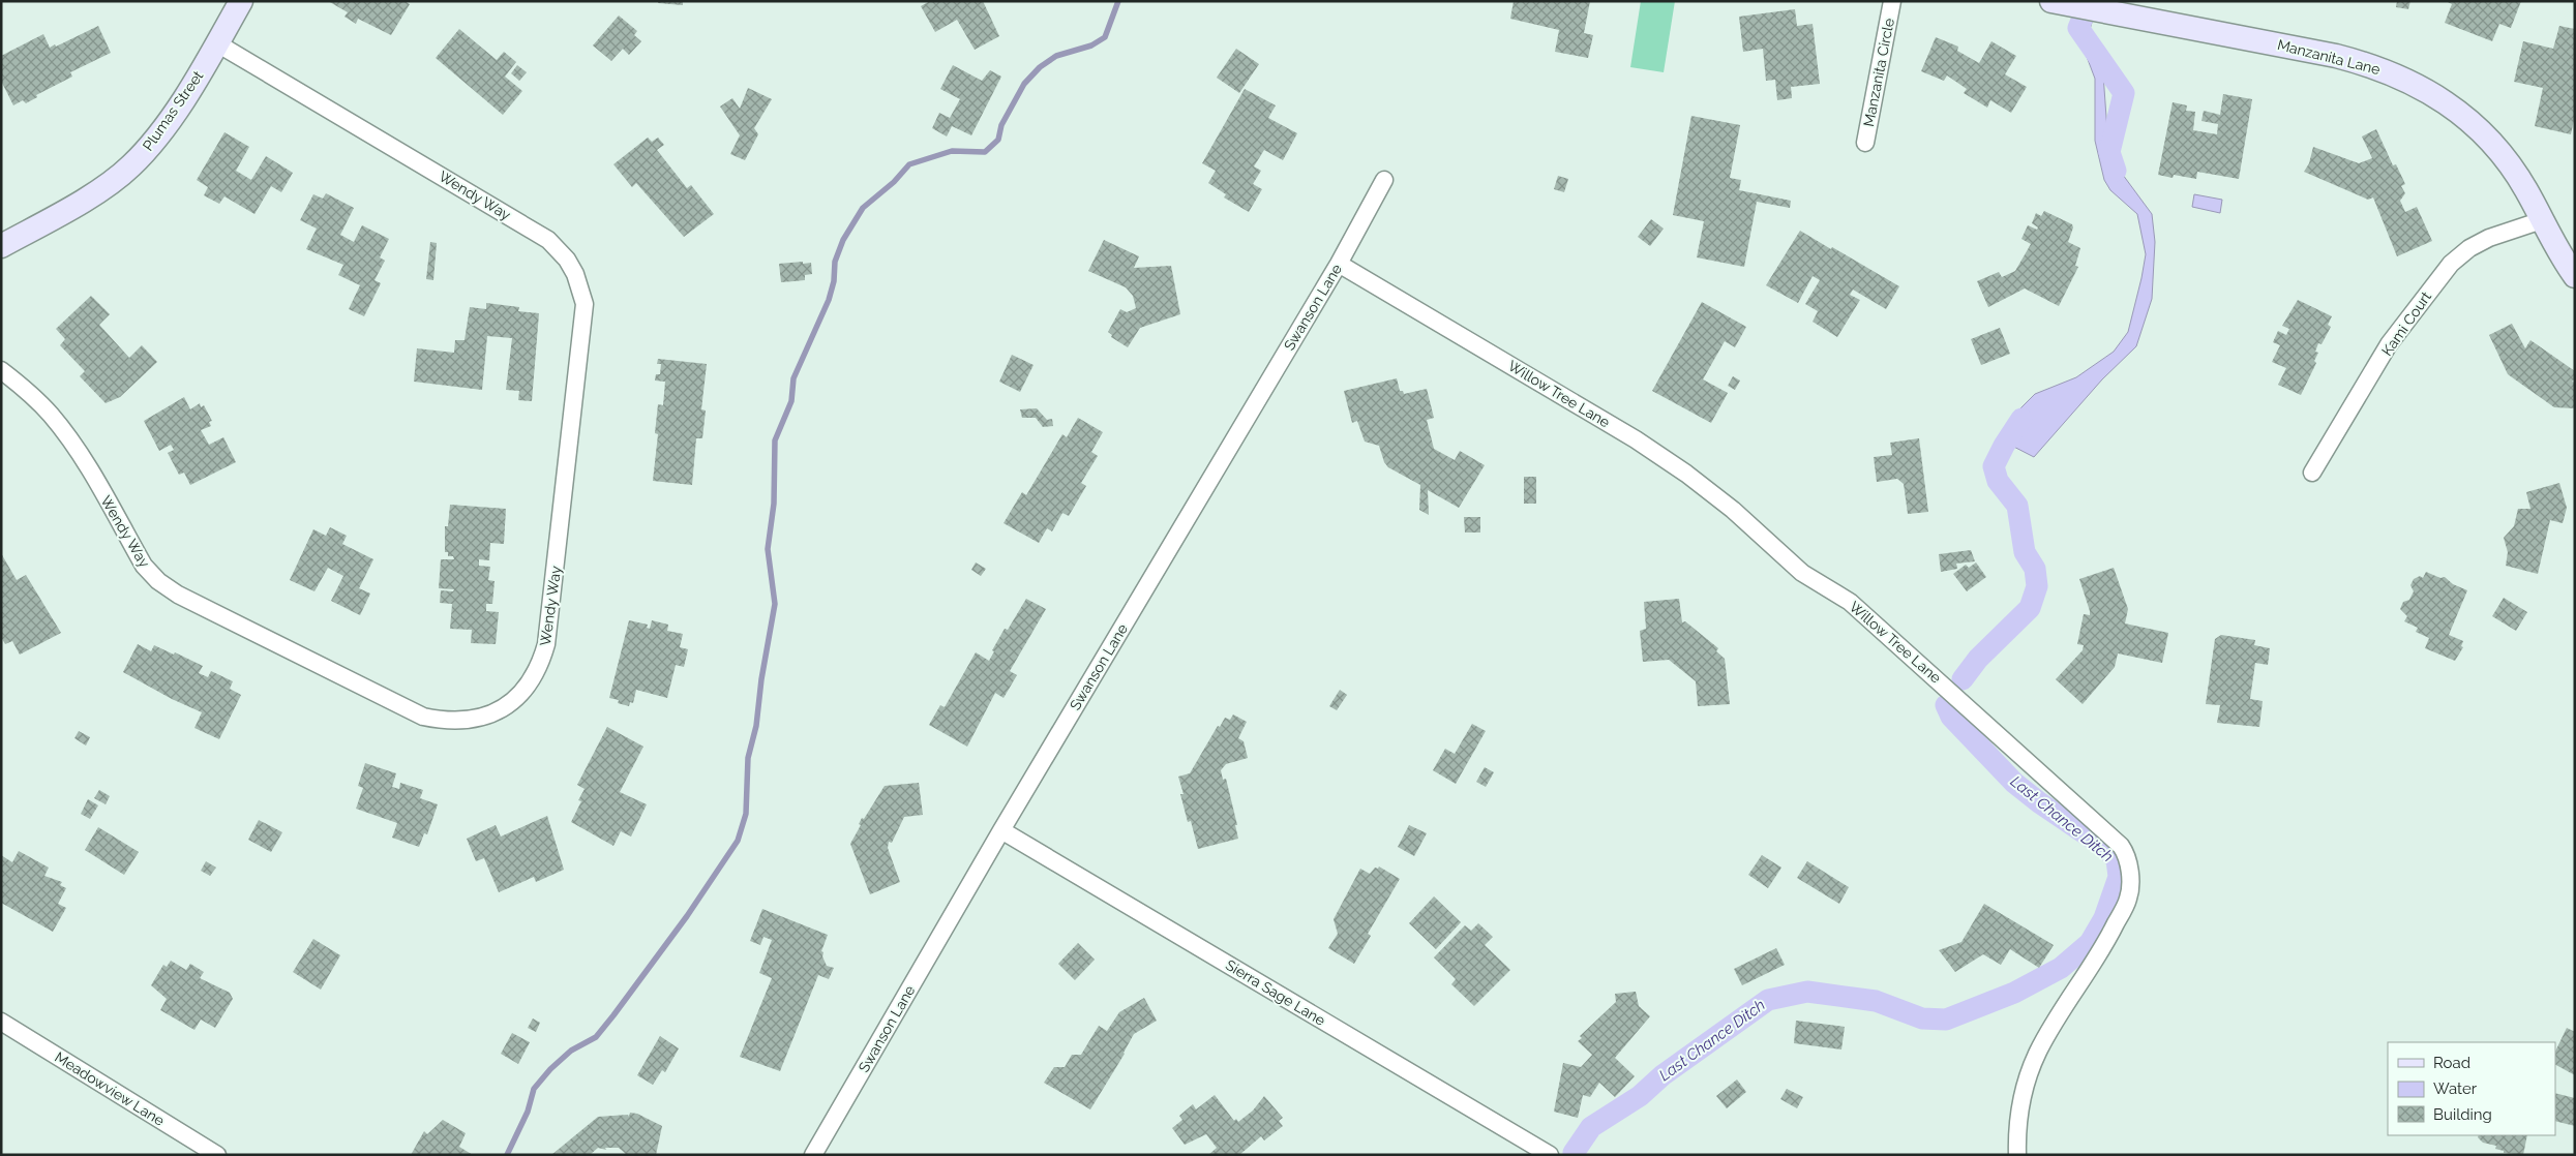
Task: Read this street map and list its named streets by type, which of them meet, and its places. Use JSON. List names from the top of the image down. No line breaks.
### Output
{"streets":{"street":["Manzanita Lane","Manzanita Circle","Plumas Street","Wendy Way","Swanson Lane","Kami Court","Willow Tree Lane","Sierra Sage Lane","Meadowview Lane"]},"crossings":[["Manzanita Lane","Kami Court"],["Plumas Street","Wendy Way"],["Swanson Lane","Willow Tree Lane"],["Swanson Lane","Sierra Sage Lane"]],"water":["Last Chance Ditch"],"legend":["Road","Water","Building"]}
